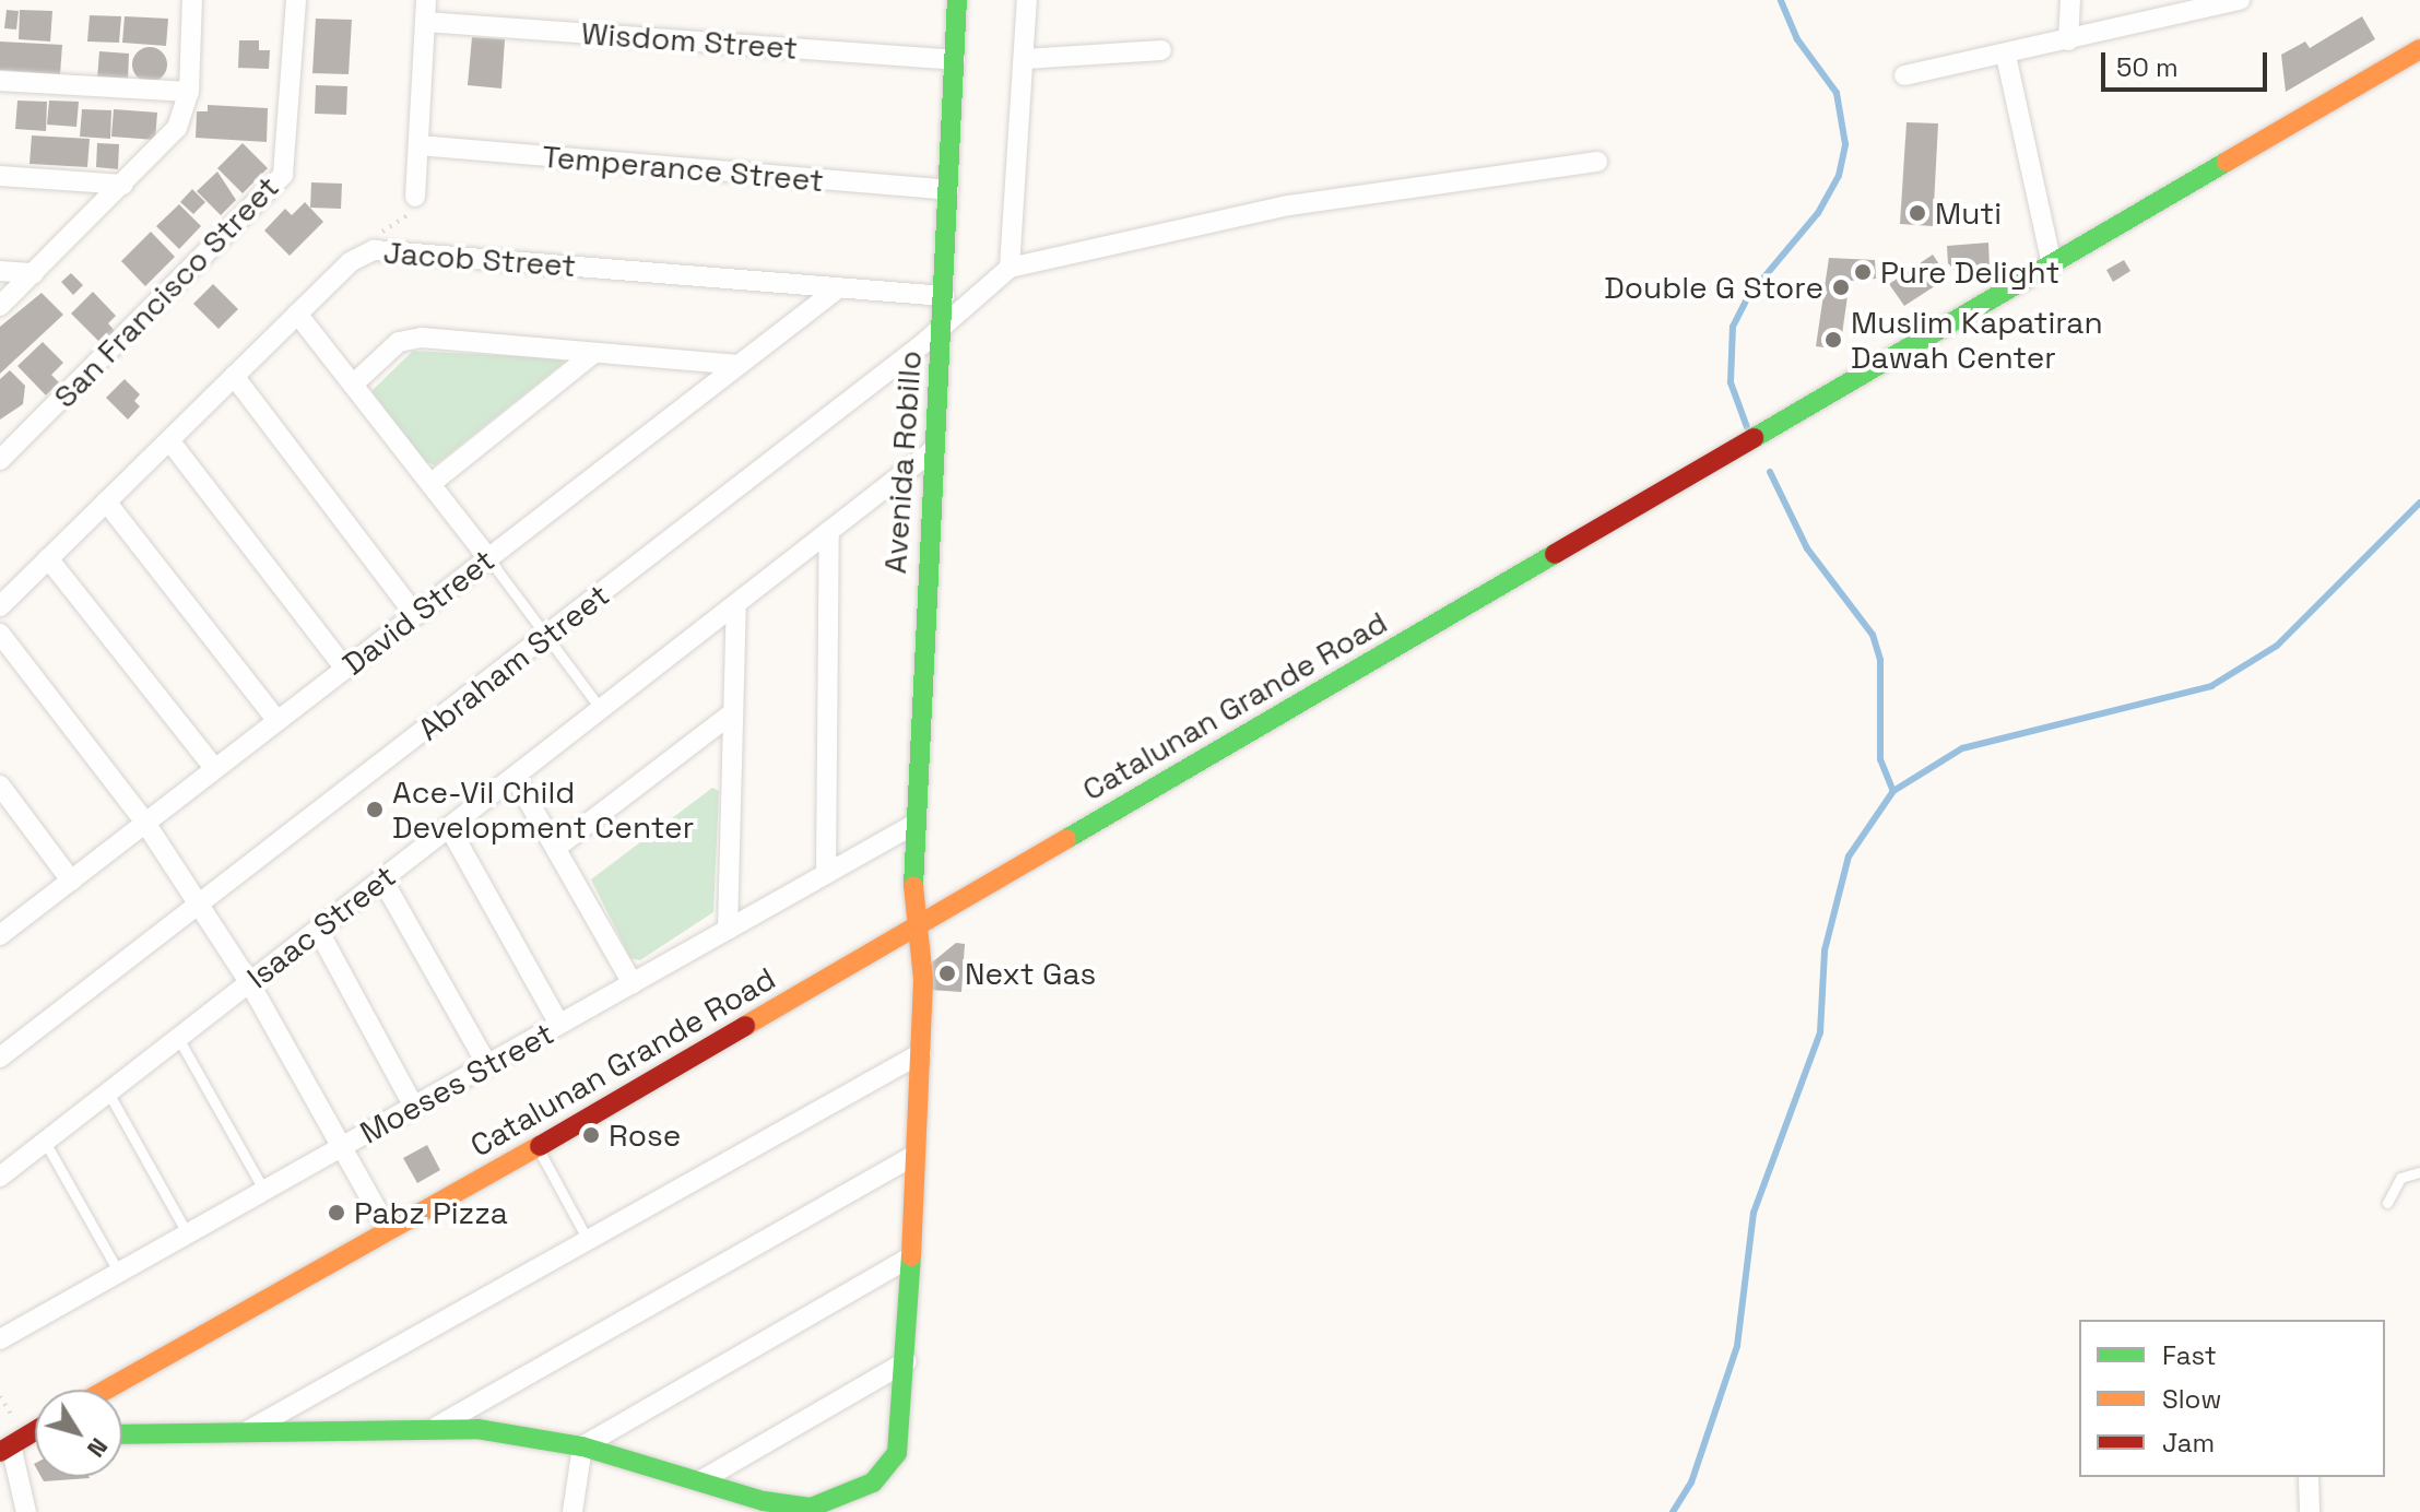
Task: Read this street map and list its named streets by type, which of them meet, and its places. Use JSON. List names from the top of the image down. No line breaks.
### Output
{"streets":{"main road":["Avenida Robillo","Catalunan Grande Road"],"street":["Wisdom Street","Temperance Street","Jacob Street","San Francisco Street","David Street","Abraham Street","Isaac Street","Moeses Street"]},"crossings":[["Wisdom Street","Avenida Robillo"],["Temperance Street","Avenida Robillo"],["Jacob Street","Avenida Robillo"],["Jacob Street","David Street"],["Avenida Robillo","Abraham Street"],["Avenida Robillo","Catalunan Grande Road"],["Avenida Robillo","Isaac Street"],["Avenida Robillo","Moeses Street"]],"places":["Muti","Pure Delight","Double G Store","Muslim Kapatiran Dawah Center","Ace-Vil Child Development Center","Next Gas","Rose","Pabz Pizza"],"legend":["Fast","Slow","Jam"],"scale_bar":"50 m","north":"bottom right"}
